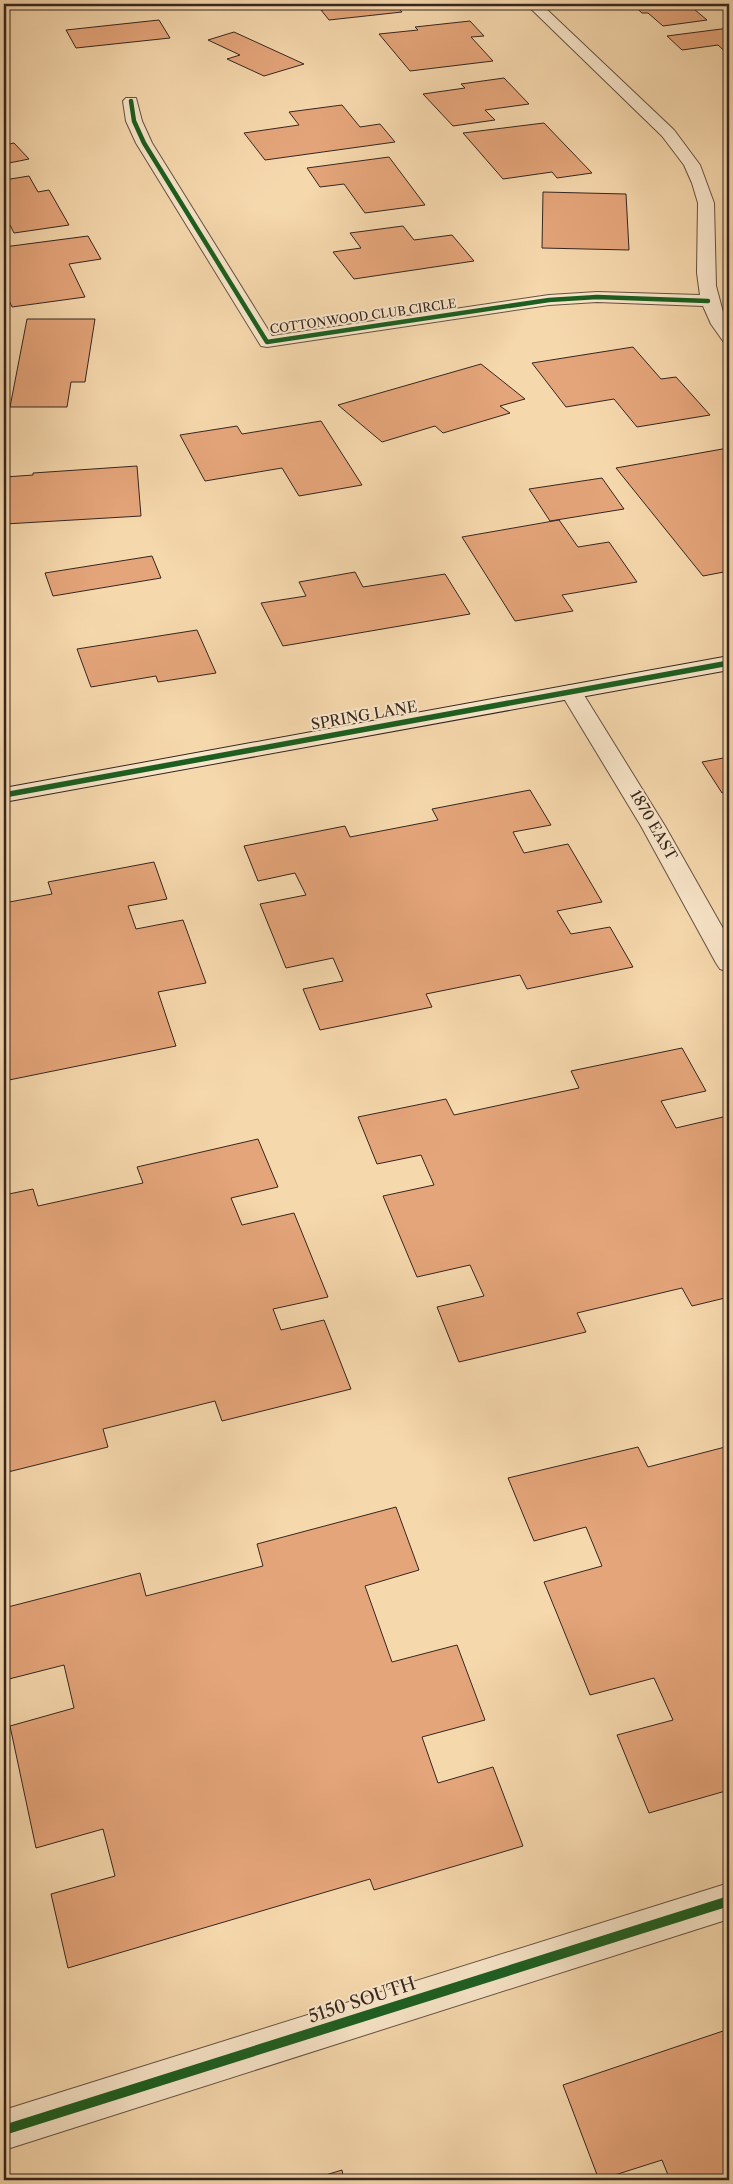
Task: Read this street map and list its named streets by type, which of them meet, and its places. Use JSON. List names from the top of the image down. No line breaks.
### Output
{"streets":{"street":["COTTONWOOD CLUB CIRCLE","SPRING LANE","1870 EAST","5150 SOUTH"]},"crossings":[["SPRING LANE","1870 EAST"]]}
